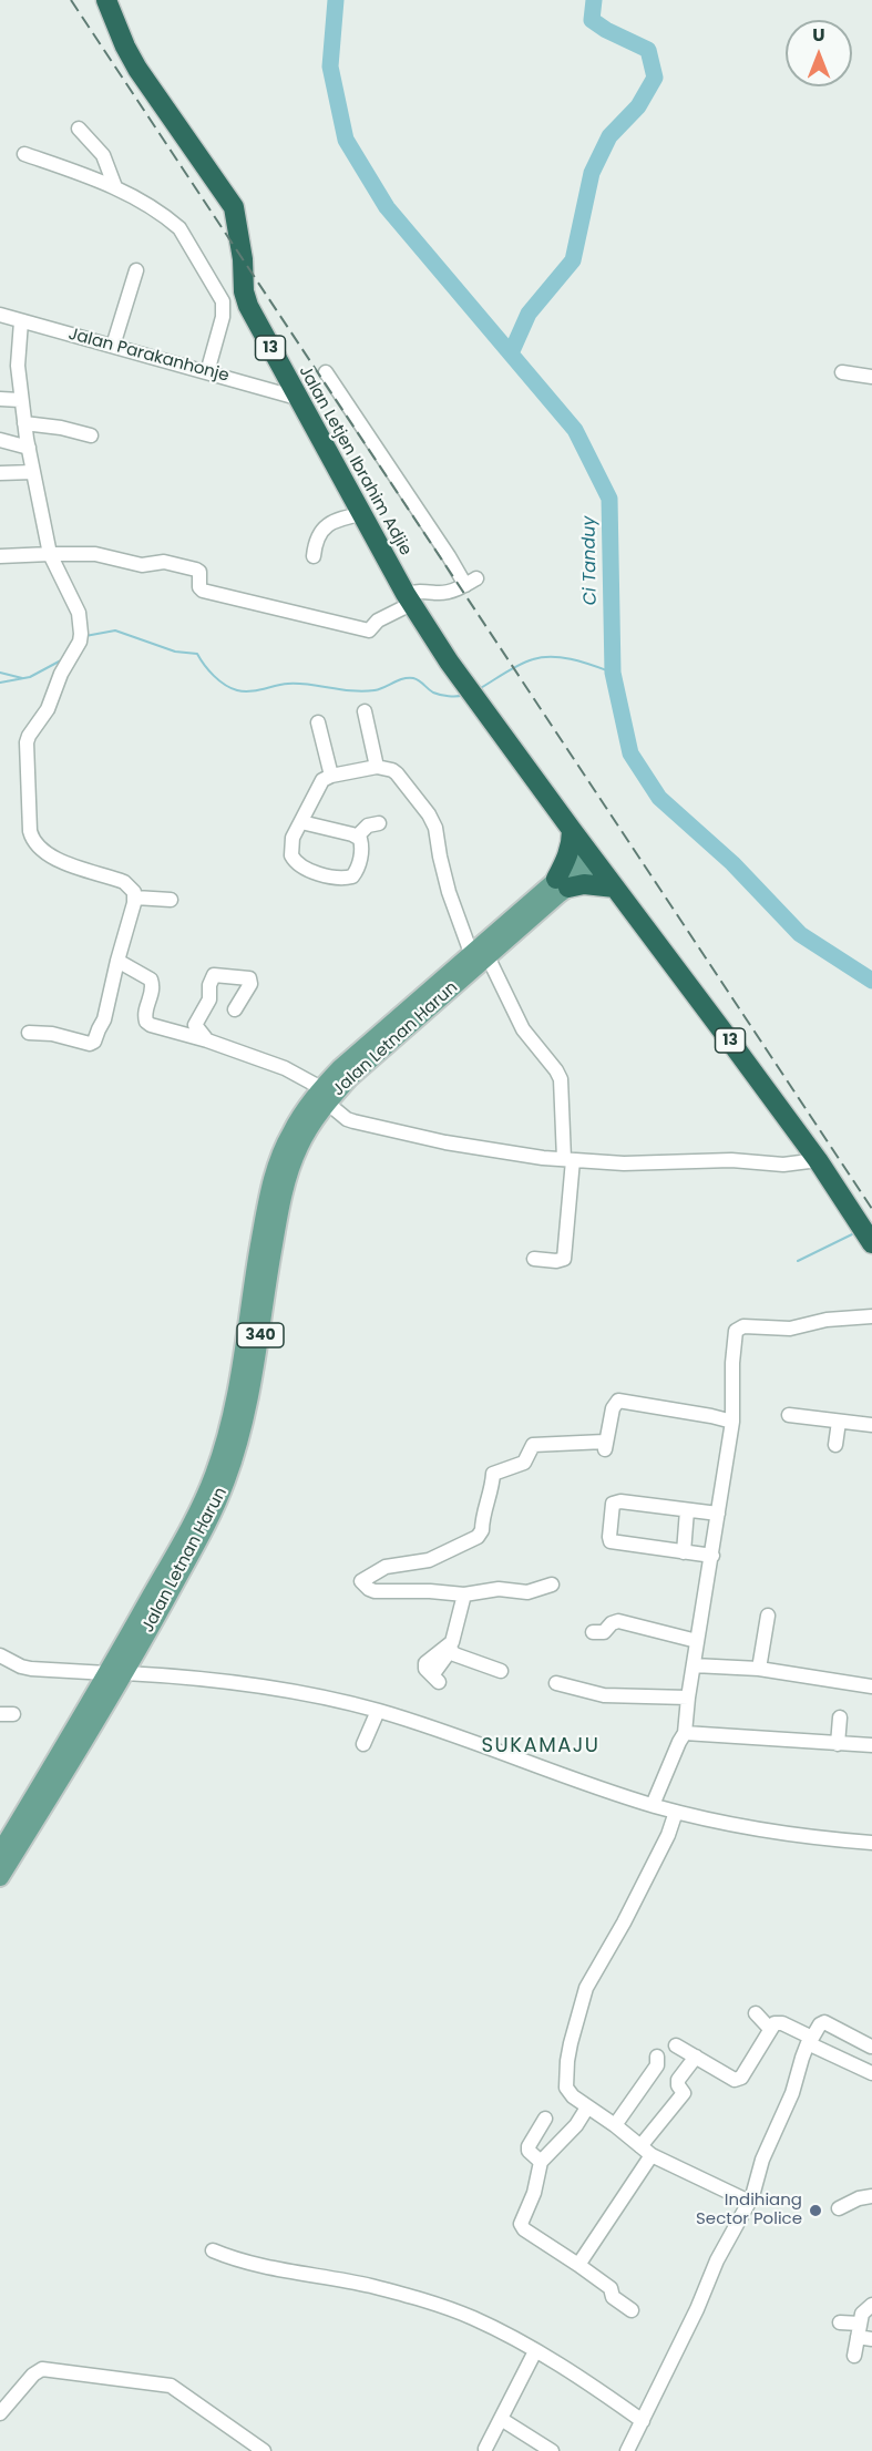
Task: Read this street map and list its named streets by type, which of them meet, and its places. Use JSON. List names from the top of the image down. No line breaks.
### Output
{"streets":{"highway":["13","Jalan Letjen Ibrahim Adjie"],"main road":["Jalan Letnan Harun","340"],"street":["Jalan Parakanhonje"]},"crossings":[["13","Jalan Letjen Ibrahim Adjie"],["13","Jalan Letnan Harun"],["Jalan Parakanhonje","Jalan Letjen Ibrahim Adjie"]],"districts":["SUKAMAJU"],"water":["Ci Tanduy"],"places":["Indihiang Sector Police"],"north":"top"}
